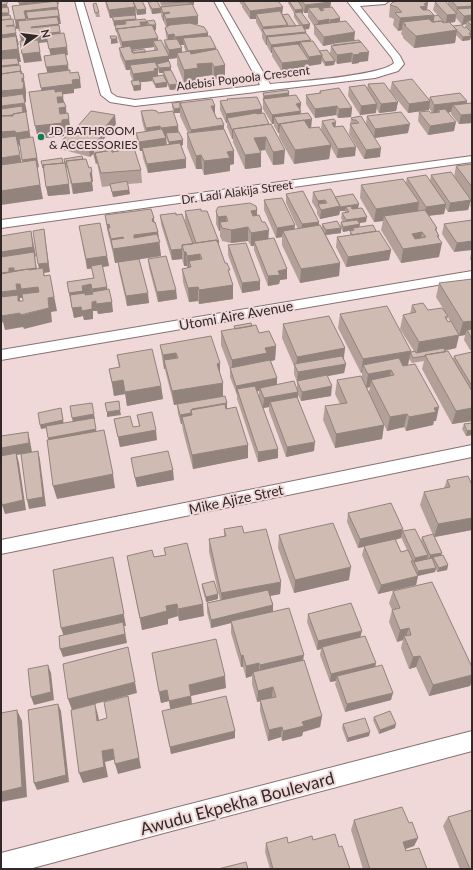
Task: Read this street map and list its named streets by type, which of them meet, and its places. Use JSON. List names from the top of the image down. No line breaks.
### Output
{"streets":{"street":["Adebisi Popoola Crescent","Dr. Ladi Alakija Street","Utomi Aire Avenue","Mike Ajize Stret","Awudu Ekpekha Boulevard"]},"places":["JD BATHROOM & ACCESSORIES"],"north":"right"}
